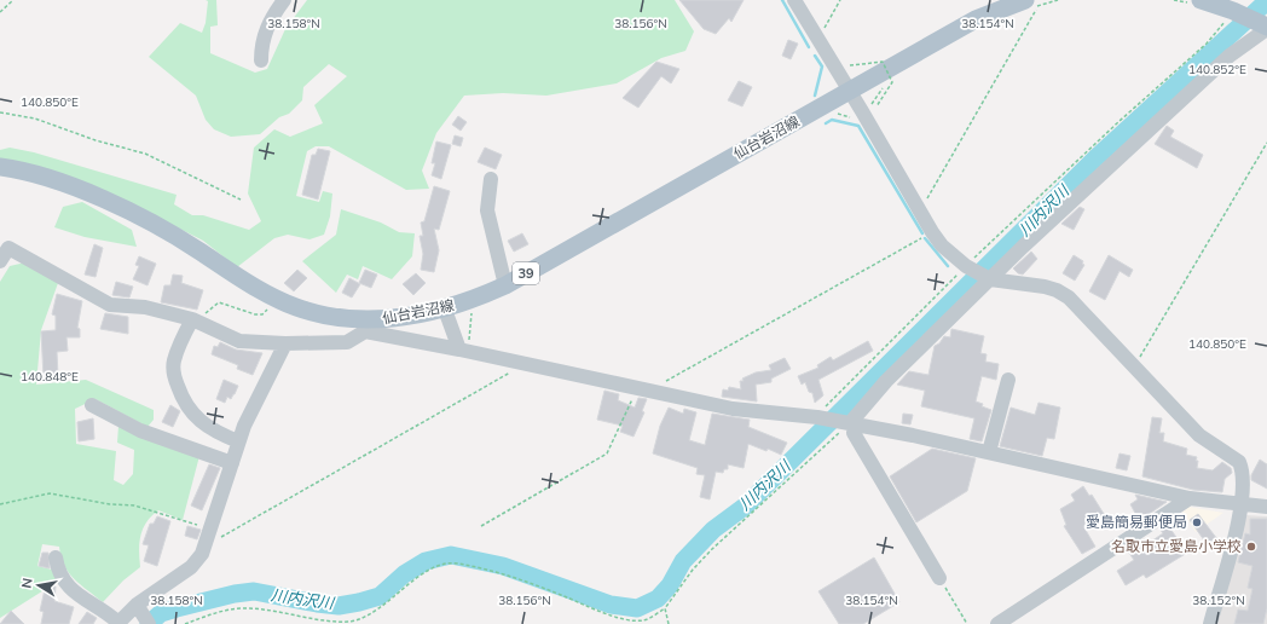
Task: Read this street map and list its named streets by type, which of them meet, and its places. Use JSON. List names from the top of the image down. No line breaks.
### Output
{"streets":{"main road":["仙台岩沼線","39"]},"water":["川内沢川"],"places":["愛島簡易郵便局","名取市立愛島小学校"],"north":"left","coordinates":["38.158°N","38.156°N","38.154°N","140.852°E","140.850°E","140.848°E","38.152°N"]}
